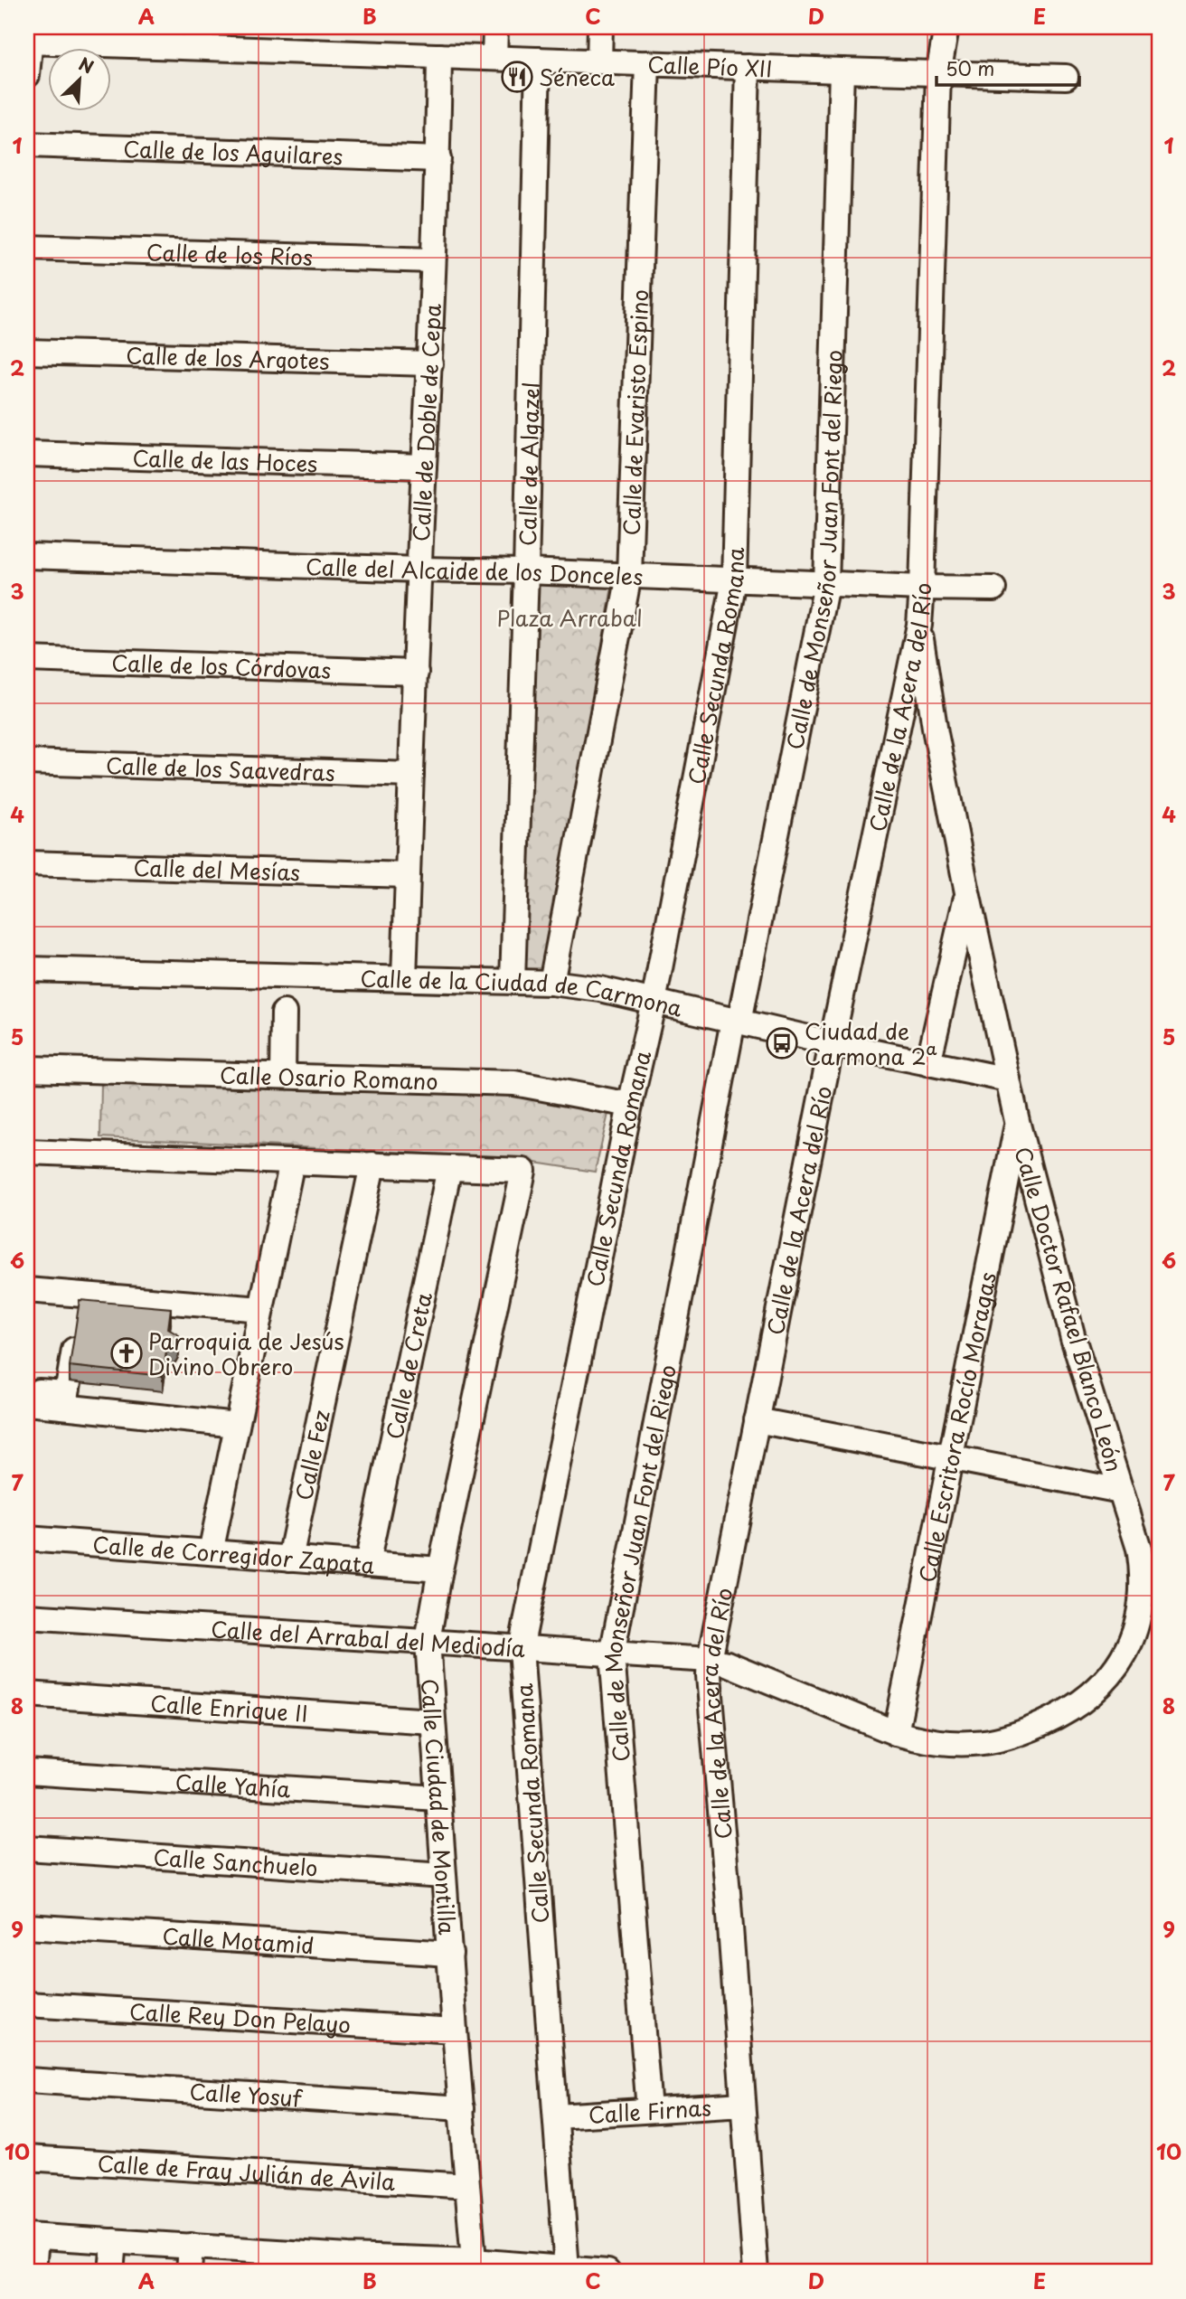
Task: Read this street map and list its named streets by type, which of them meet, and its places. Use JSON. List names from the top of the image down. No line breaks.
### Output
{"streets":{"street":["Calle Pío XII","Calle de los Aguilares","Calle de los Ríos","Calle de los Argotes","Calle de Evaristo Espino","Calle de Doble de Cepa","Calle de las Hoces","Calle de Algazel","Calle de Monseñor Juan Font del Riego","Calle del Alcaide de los Donceles","Calle de los Córdovas","Calle Secunda Romana","Calle de la Acera del Río","Calle de los Saavedras","Calle del Mesías","Calle de la Ciudad de Carmona","Calle Osario Romano","Calle Doctor Rafael Blanco León","Calle de Creta","Calle Escritora Rocío Moragas","Calle Fez","Calle de Corregidor Zapata","Calle del Arrabal del Mediodía","Calle Enrique II","Calle Yahía","Calle Ciudad de Montilla","Calle Sanchuelo","Calle Motamid","Calle Rey Don Pelayo","Calle Yosuf","Calle Firnas","Calle de Fray Julián de Ávila"]},"crossings":[["Calle Pío XII","Calle de Evaristo Espino"],["Calle Pío XII","Calle de Doble de Cepa"],["Calle Pío XII","Calle de Algazel"],["Calle Pío XII","Calle de Monseñor Juan Font del Riego"],["Calle Pío XII","Calle Secunda Romana"],["Calle Pío XII","Calle de la Acera del Río"],["Calle de los Aguilares","Calle de Doble de Cepa"],["Calle de los Ríos","Calle de Doble de Cepa"],["Calle de los Argotes","Calle de Doble de Cepa"],["Calle de Evaristo Espino","Calle del Alcaide de los Donceles"],["Calle de Evaristo Espino","Calle de la Ciudad de Carmona"],["Calle de Doble de Cepa","Calle de las Hoces"],["Calle de Doble de Cepa","Calle del Alcaide de los Donceles"],["Calle de Doble de Cepa","Calle de los Córdovas"],["Calle de Doble de Cepa","Calle de los Saavedras"],["Calle de Doble de Cepa","Calle del Mesías"],["Calle de Doble de Cepa","Calle de la Ciudad de Carmona"],["Calle de Algazel","Calle del Alcaide de los Donceles"],["Calle de Algazel","Calle de la Ciudad de Carmona"],["Calle de Monseñor Juan Font del Riego","Calle del Alcaide de los Donceles"],["Calle de Monseñor Juan Font del Riego","Calle de la Ciudad de Carmona"],["Calle de Monseñor Juan Font del Riego","Calle del Arrabal del Mediodía"],["Calle de Monseñor Juan Font del Riego","Calle Firnas"],["Calle del Alcaide de los Donceles","Calle Secunda Romana"],["Calle del Alcaide de los Donceles","Calle de la Acera del Río"],["Calle Secunda Romana","Calle de la Ciudad de Carmona"],["Calle Secunda Romana","Calle Osario Romano"],["Calle Secunda Romana","Calle del Arrabal del Mediodía"],["Calle Secunda Romana","Calle Firnas"],["Calle de la Acera del Río","Calle de la Ciudad de Carmona"],["Calle de la Acera del Río","Calle Doctor Rafael Blanco León"],["Calle de la Acera del Río","Calle del Arrabal del Mediodía"],["Calle de la Acera del Río","Calle Firnas"],["Calle de la Ciudad de Carmona","Calle Doctor Rafael Blanco León"],["Calle Doctor Rafael Blanco León","Calle Escritora Rocío Moragas"],["Calle Doctor Rafael Blanco León","Calle del Arrabal del Mediodía"],["Calle de Creta","Calle de Corregidor Zapata"],["Calle de Creta","Calle Ciudad de Montilla"],["Calle Fez","Calle de Corregidor Zapata"],["Calle de Corregidor Zapata","Calle Ciudad de Montilla"],["Calle del Arrabal del Mediodía","Calle Ciudad de Montilla"],["Calle Enrique II","Calle Ciudad de Montilla"],["Calle Yahía","Calle Ciudad de Montilla"],["Calle Ciudad de Montilla","Calle Sanchuelo"],["Calle Ciudad de Montilla","Calle Motamid"],["Calle Ciudad de Montilla","Calle Rey Don Pelayo"],["Calle Ciudad de Montilla","Calle Yosuf"],["Calle Ciudad de Montilla","Calle de Fray Julián de Ávila"]],"parks":["Plaza Arrabal"],"places":{"restaurant":["Séneca"],"bus stop":["Ciudad de Carmona 2ª"],"church":["Parroquia de Jesús Divino Obrero"]},"scale_bar":"50 m","north":"top right","grid":{"columns":["A","B","C","D","E"],"rows":["1","2","3","4","5","6","7","8","9","10"]}}
